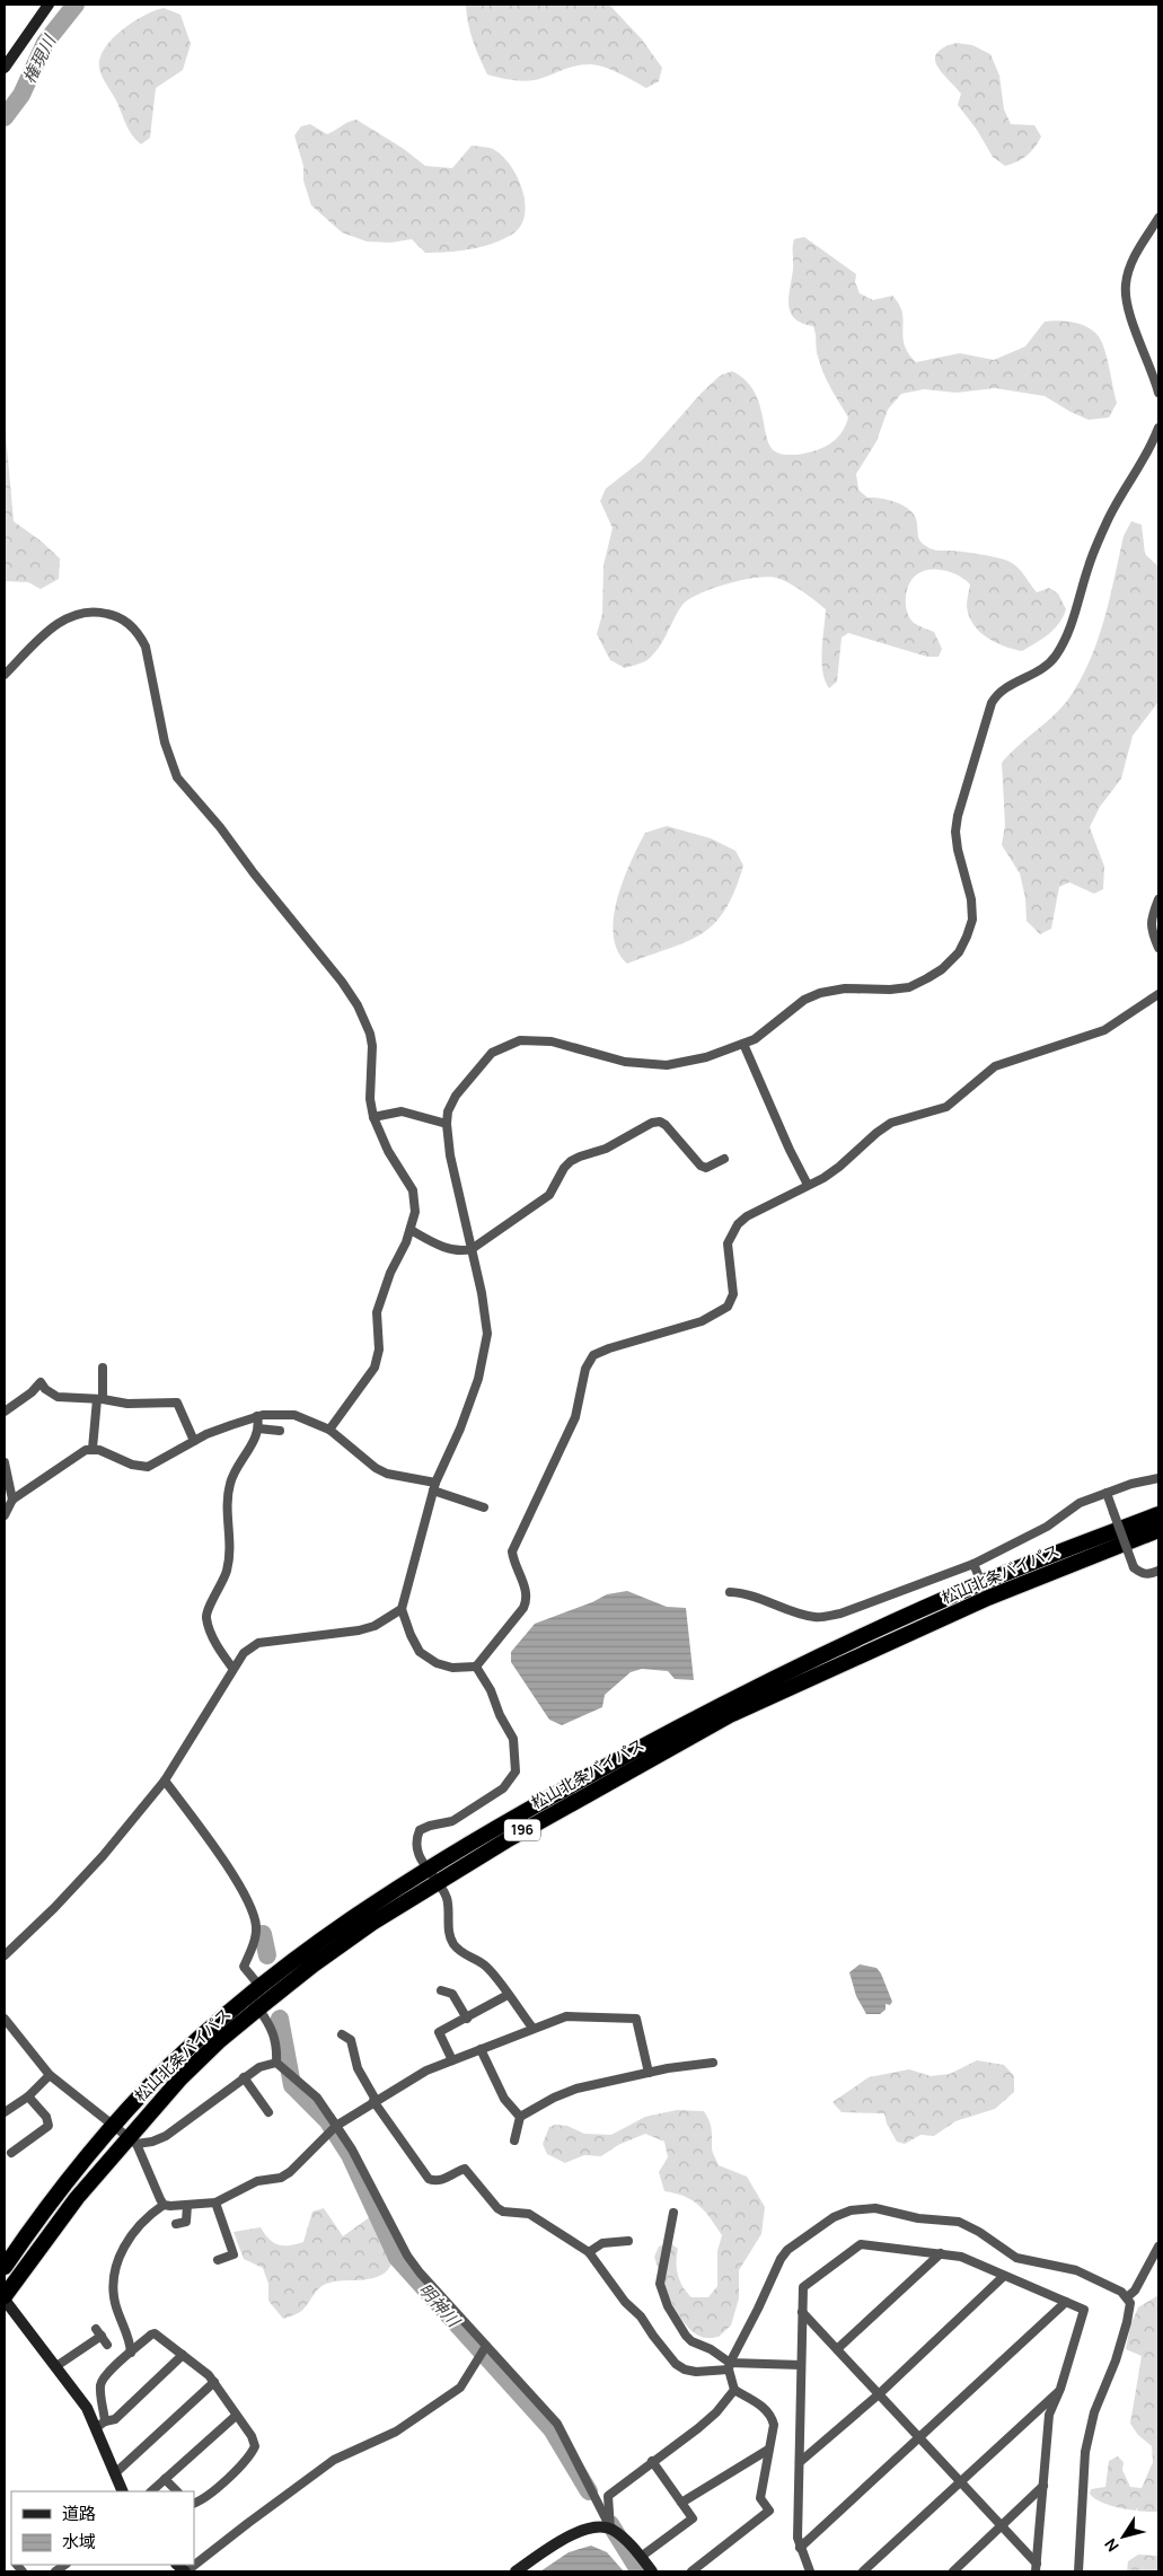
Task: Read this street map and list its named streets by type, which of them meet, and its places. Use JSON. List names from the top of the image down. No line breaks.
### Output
{"streets":{"highway":["松山北条バイパス","196"]},"water":["権現川","明神川"],"legend":["道路","水域"],"north":"bottom left"}
